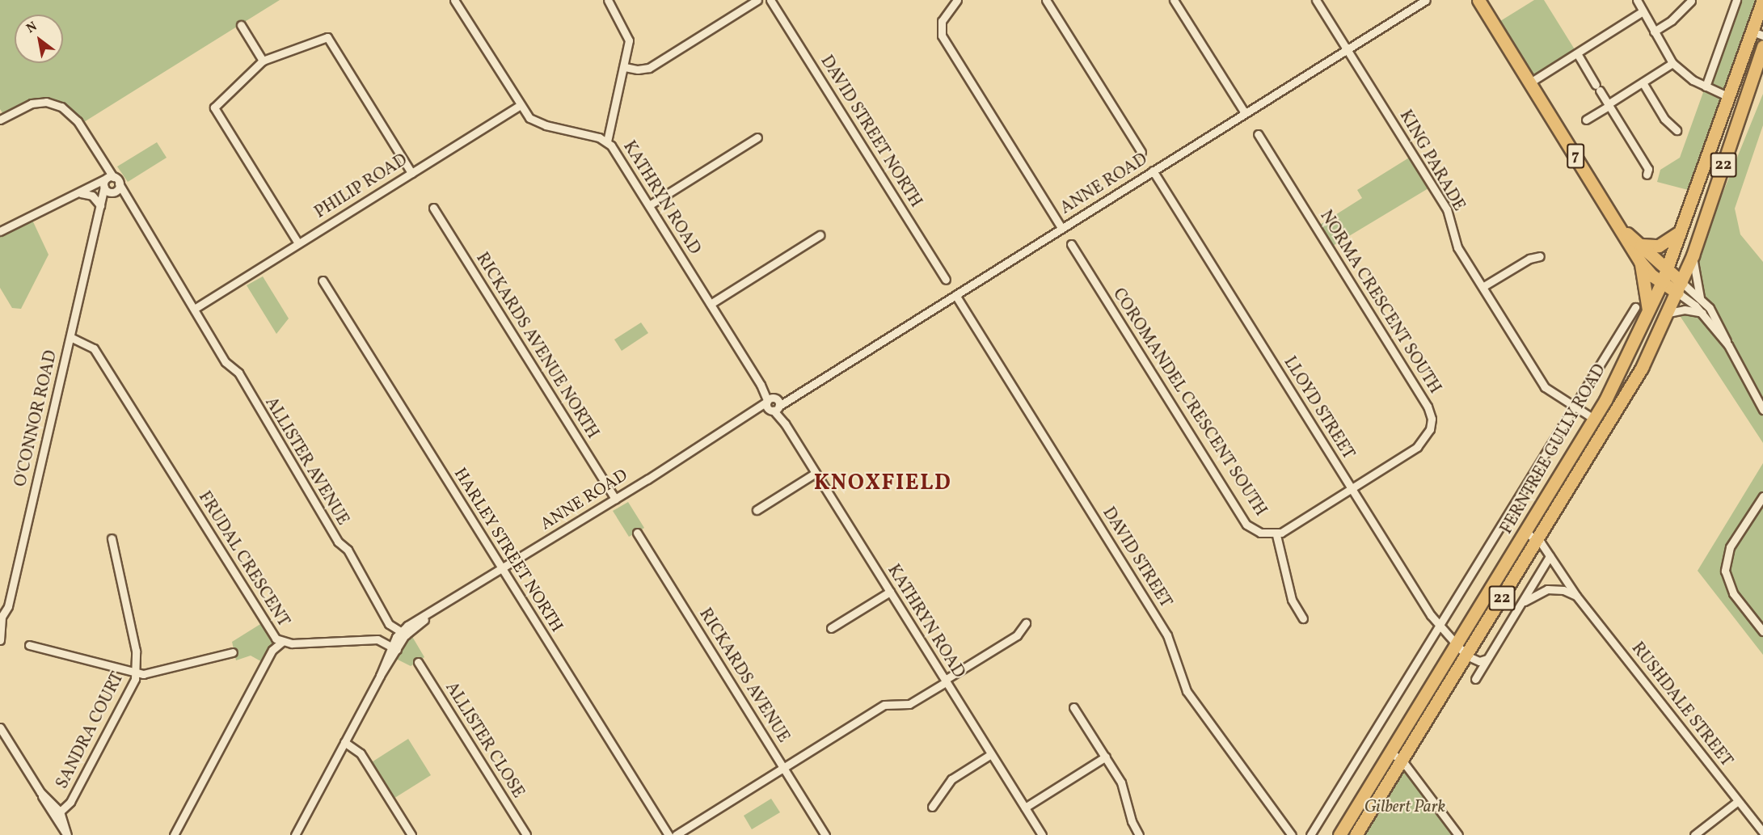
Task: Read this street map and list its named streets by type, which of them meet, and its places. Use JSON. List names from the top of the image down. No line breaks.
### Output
{"streets":{"main road":["7","22","FERNTREE GULLY ROAD"],"street":["DAVID STREET NORTH","KING PARADE","ANNE ROAD","PHILIP ROAD","KATHRYN ROAD","NORMA CRESCENT SOUTH","RICKARDS AVENUE NORTH","COROMANDEL CRESCENT SOUTH","LLOYD STREET","O'CONNOR ROAD","ALLISTER AVENUE","HARLEY STREET NORTH","DAVID STREET","FRUDAL CRESCENT","RICKARDS AVENUE","RUSHDALE STREET","SANDRA COURT","ALLISTER CLOSE"]},"crossings":[["7","FERNTREE GULLY ROAD"],["KING PARADE","ANNE ROAD"],["KING PARADE","FERNTREE GULLY ROAD"],["ANNE ROAD","KATHRYN ROAD"],["ANNE ROAD","RICKARDS AVENUE NORTH"],["ANNE ROAD","LLOYD STREET"],["ANNE ROAD","ALLISTER AVENUE"],["ANNE ROAD","HARLEY STREET NORTH"],["ANNE ROAD","DAVID STREET"],["PHILIP ROAD","KATHRYN ROAD"],["PHILIP ROAD","ALLISTER AVENUE"],["NORMA CRESCENT SOUTH","COROMANDEL CRESCENT SOUTH"],["NORMA CRESCENT SOUTH","LLOYD STREET"],["COROMANDEL CRESCENT SOUTH","LLOYD STREET"],["LLOYD STREET","FERNTREE GULLY ROAD"],["O'CONNOR ROAD","ALLISTER AVENUE"],["O'CONNOR ROAD","FRUDAL CRESCENT"],["FERNTREE GULLY ROAD","RUSHDALE STREET"]],"districts":["KNOXFIELD"],"parks":["Gilbert Park"],"north":"top left"}
